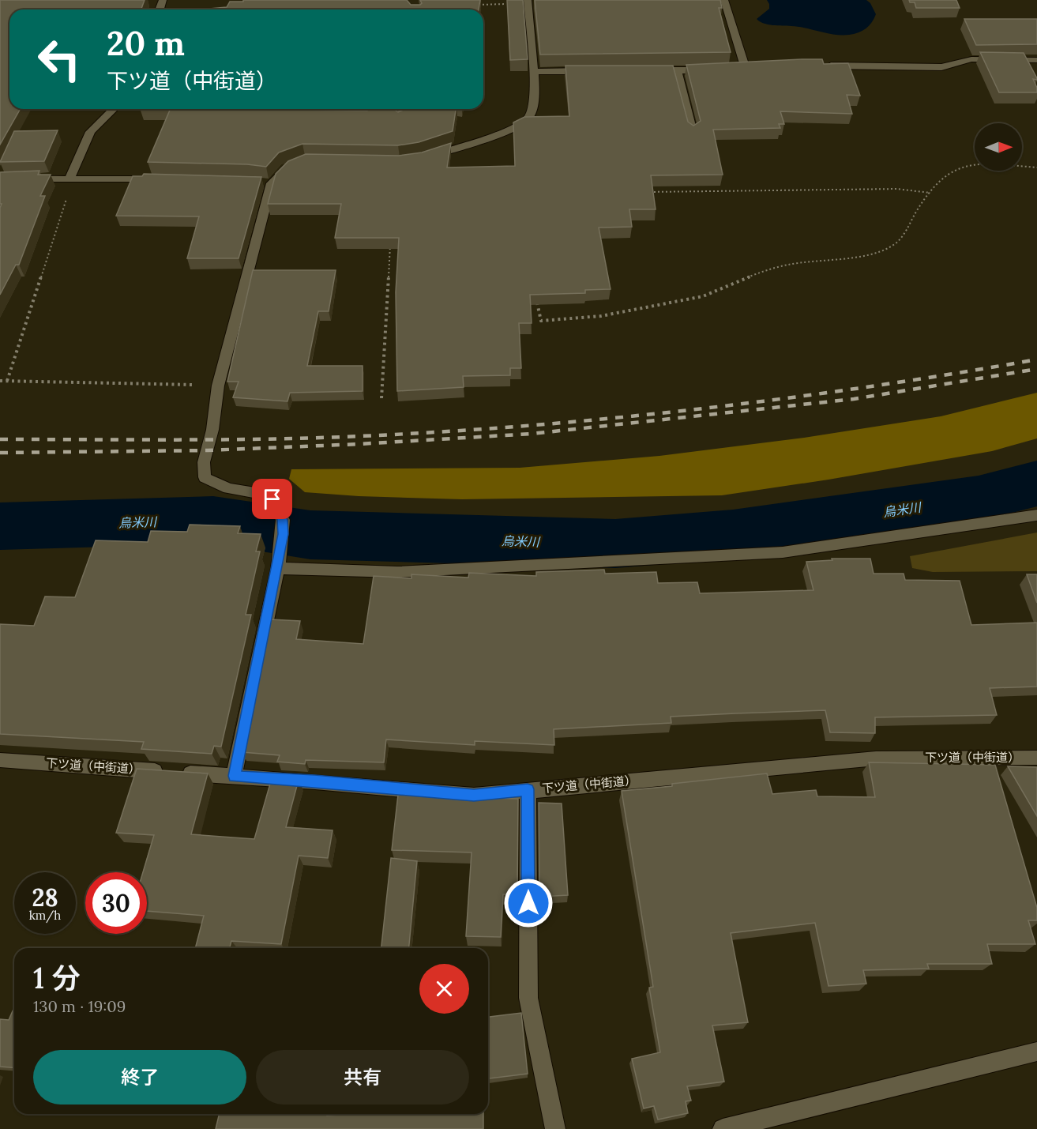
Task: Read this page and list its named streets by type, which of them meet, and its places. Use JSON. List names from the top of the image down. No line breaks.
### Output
{"streets":{"street":["下ツ道（中街道）"]},"water":["烏米川"],"north":"right","page":{"turn":["20 m","下ツ道（中街道）"],"speed":"28 km/h","limit":"30","heading":["1 分","130 m · 19:09"],"buttons":["終了","共有"]}}
